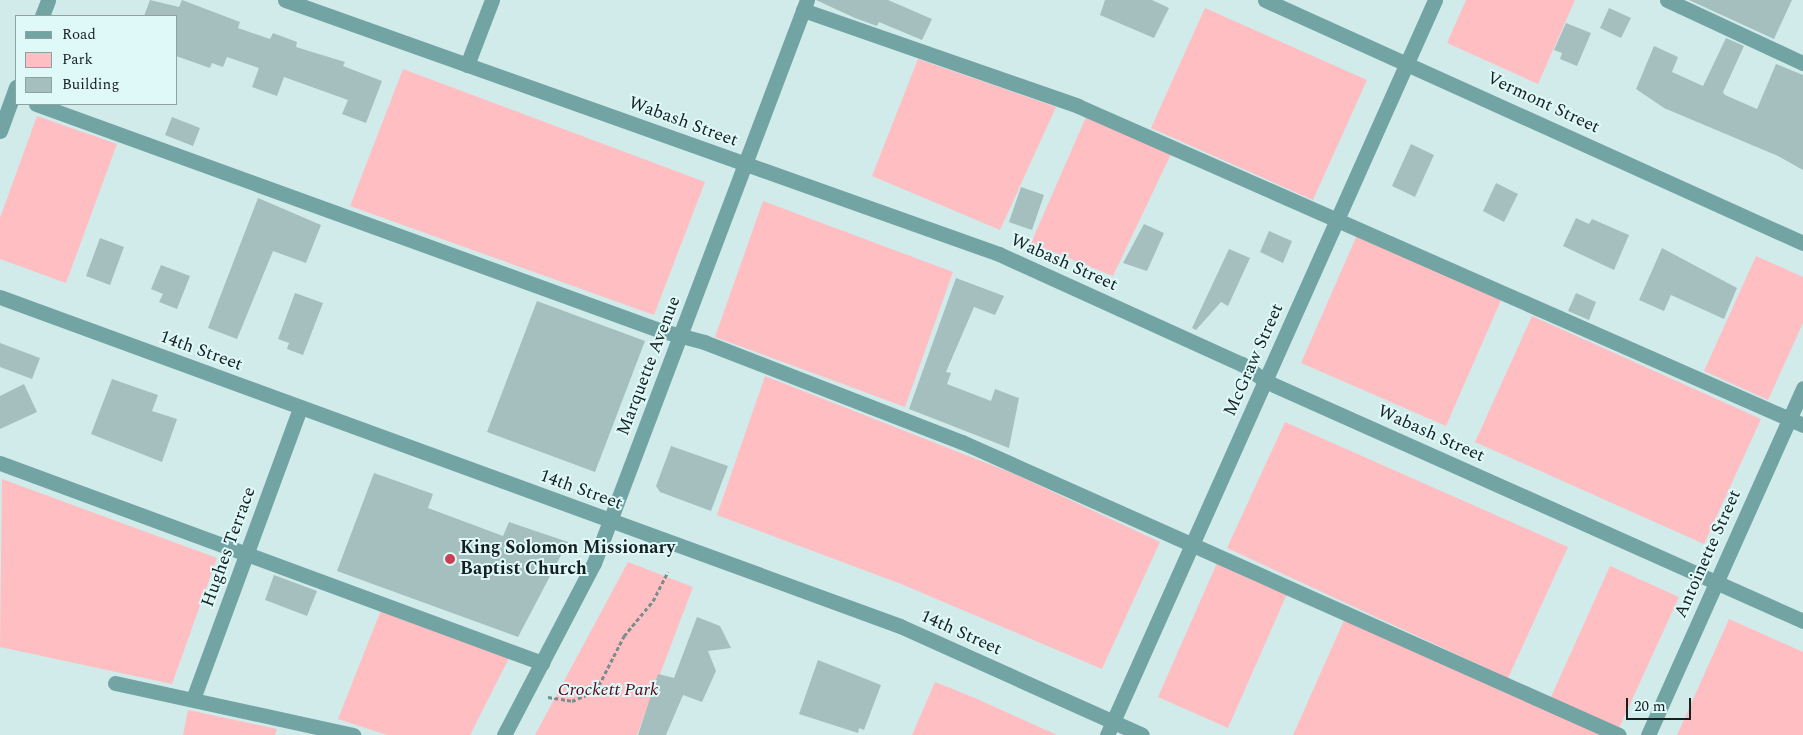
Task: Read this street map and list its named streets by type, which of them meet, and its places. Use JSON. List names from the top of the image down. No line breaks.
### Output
{"streets":{"street":["Vermont Street","Wabash Street","14th Street","McGraw Street","Marquette Avenue","Hughes Terrace","Antoinette Street"]},"crossings":[["Vermont Street","McGraw Street"],["Wabash Street","McGraw Street"],["Wabash Street","Marquette Avenue"],["Wabash Street","Antoinette Street"],["14th Street","McGraw Street"],["14th Street","Marquette Avenue"],["14th Street","Hughes Terrace"]],"parks":["Crockett Park"],"places":["King Solomon Missionary Baptist Church"],"legend":["Road","Park","Building"],"scale_bar":"20 m"}
